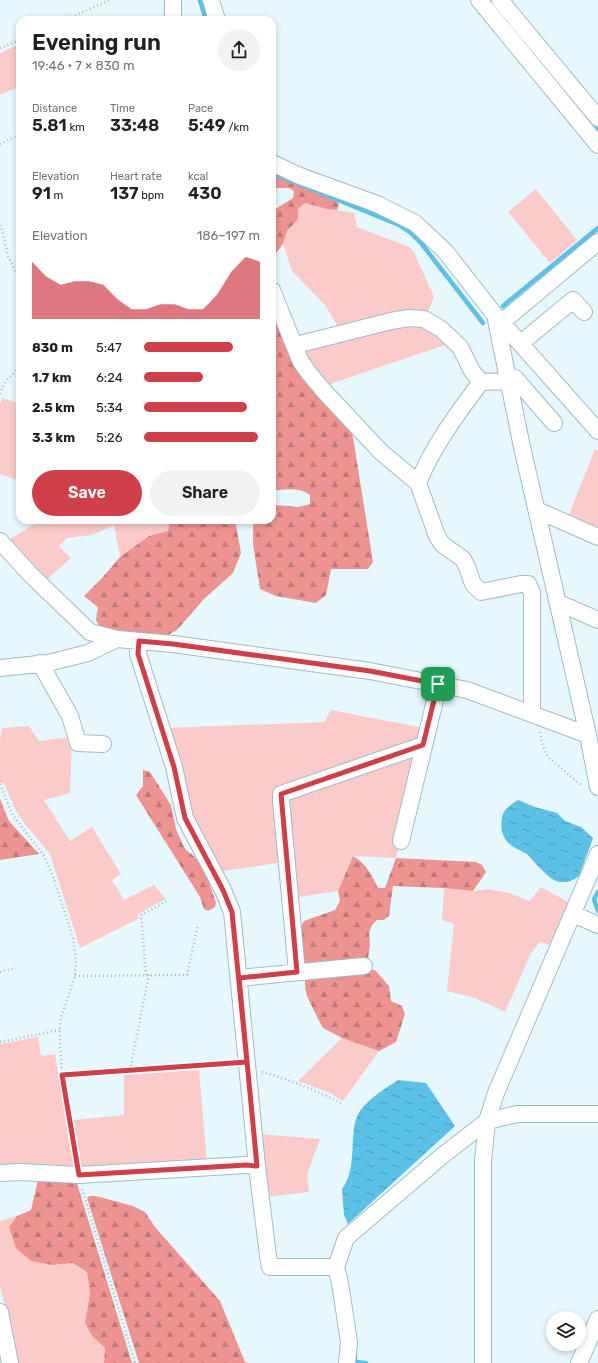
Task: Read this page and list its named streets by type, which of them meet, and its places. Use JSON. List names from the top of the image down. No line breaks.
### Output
{"page":{"heading":["Evening run","19:46 · 7 × 830 m"],"stats":[["Distance","5.81 km"],["Time","33:48"],["Pace","5:49 /km"],["Elevation","91 m"],["Heart rate","137 bpm"],["kcal","430"]],"chart":["Elevation","186–197 m"],"list":[{"name":"830 m","note":"5:47"},{"name":"1.7 km","note":"6:24"},{"name":"2.5 km","note":"5:34"},{"name":"3.3 km","note":"5:26"}],"buttons":["Save","Share"]}}
